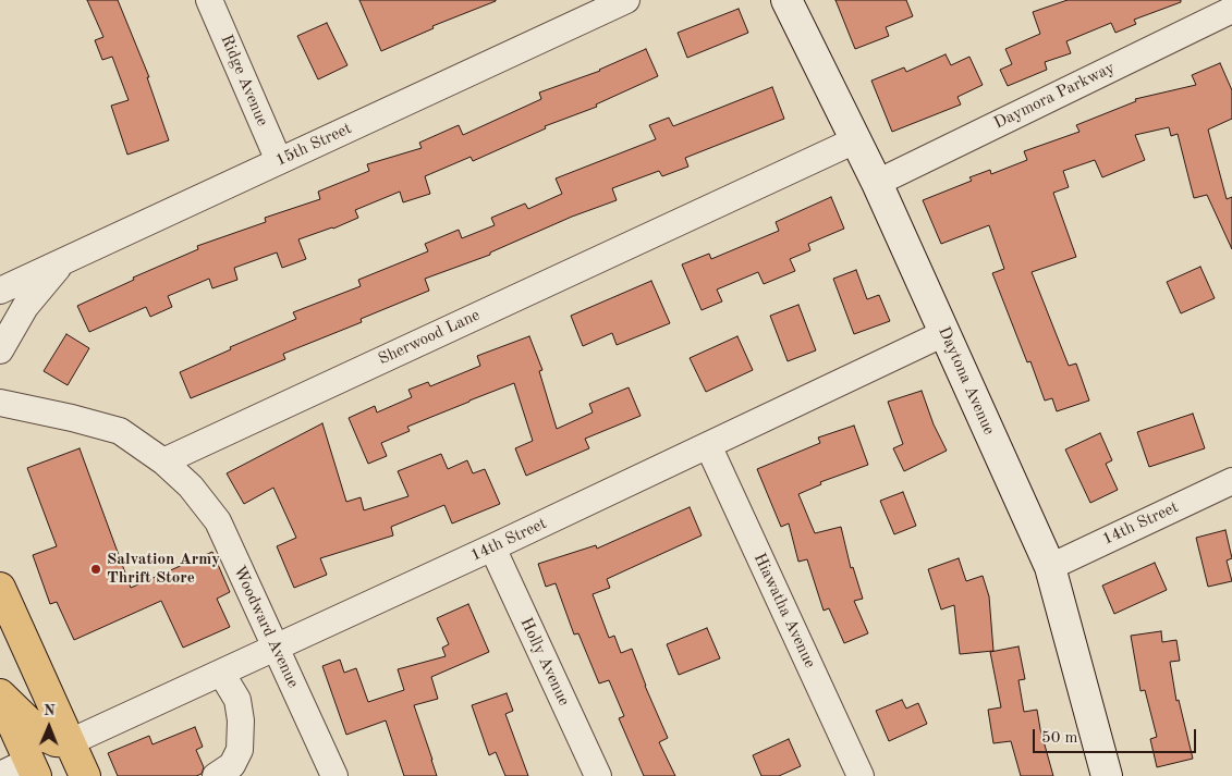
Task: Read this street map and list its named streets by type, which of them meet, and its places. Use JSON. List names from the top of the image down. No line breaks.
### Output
{"streets":{"street":["Ridge Avenue","Daymora Parkway","15th Street","Sherwood Lane","Daytona Avenue","14th Street","Hiawatha Avenue","Woodward Avenue","Holly Avenue"]},"crossings":[["Ridge Avenue","15th Street"],["Daymora Parkway","Daytona Avenue"],["Sherwood Lane","Daytona Avenue"],["Sherwood Lane","Woodward Avenue"],["Daytona Avenue","14th Street"],["14th Street","Hiawatha Avenue"],["14th Street","Woodward Avenue"],["14th Street","Holly Avenue"]],"places":["Salvation Army Thrift Store"],"scale_bar":"50 m","north":"top"}
